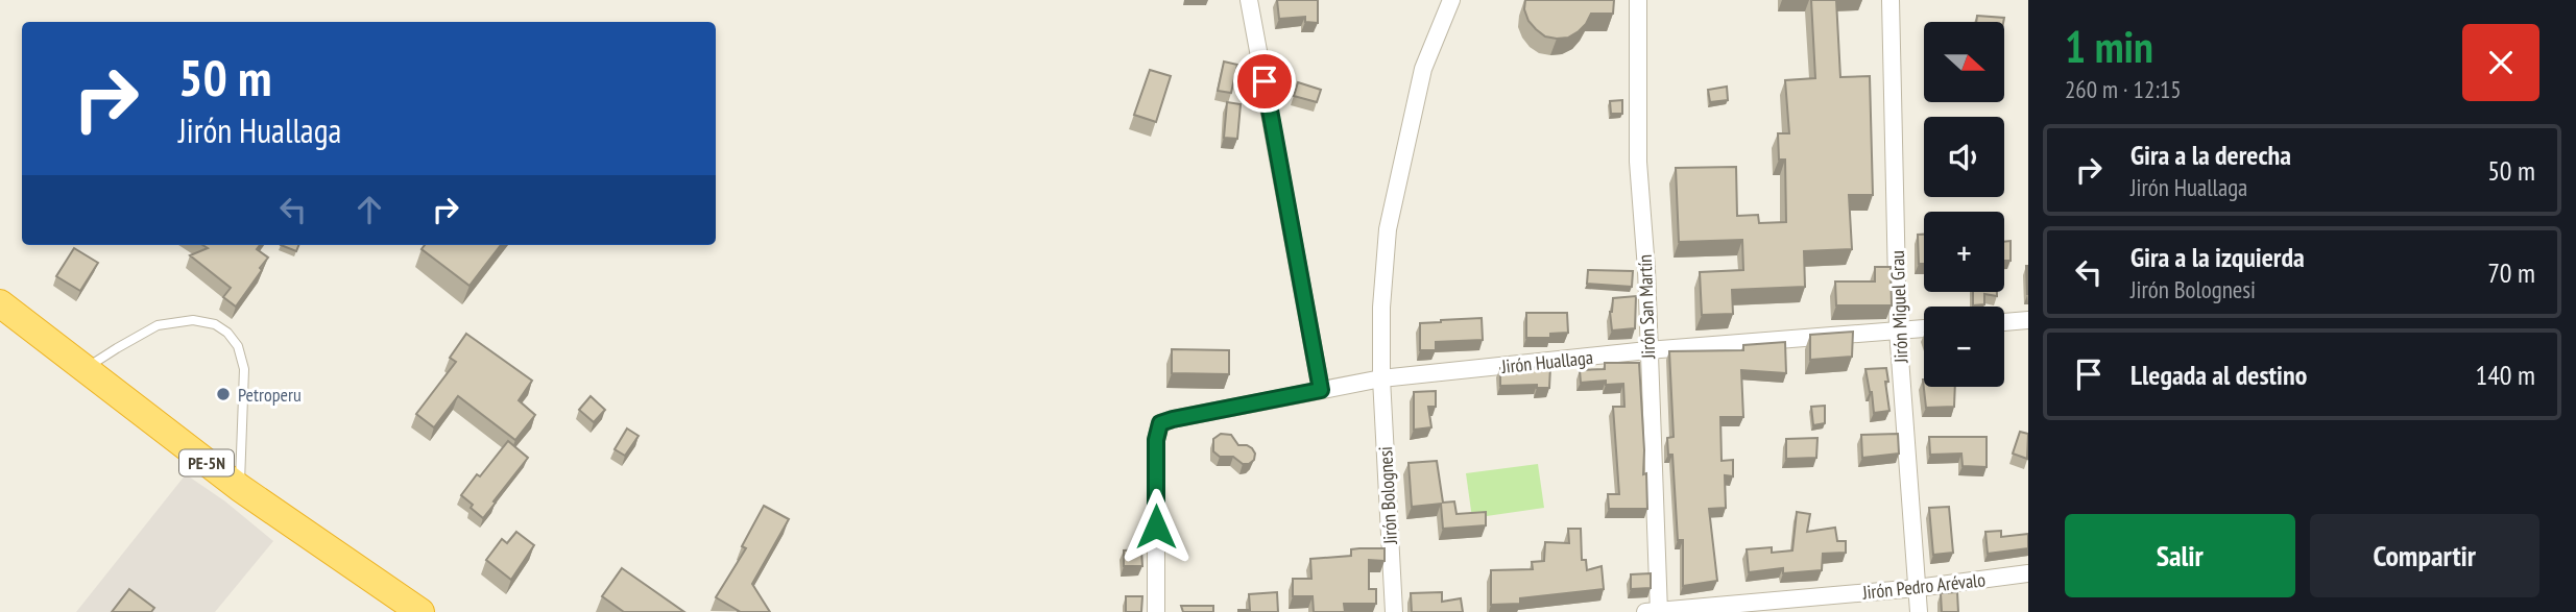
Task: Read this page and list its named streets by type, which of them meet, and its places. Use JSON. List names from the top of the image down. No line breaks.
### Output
{"streets":{"highway":["PE-5N"],"street":["Jirón San Martín","Jirón Miguel Grau","Jirón Huallaga","Jirón Bolognesi","Jirón Pedro Arévalo"]},"crossings":[["Jirón San Martín","Jirón Huallaga"],["Jirón San Martín","Jirón Pedro Arévalo"],["Jirón Miguel Grau","Jirón Huallaga"],["Jirón Miguel Grau","Jirón Pedro Arévalo"],["Jirón Huallaga","Jirón Bolognesi"]],"places":["Petroperu"],"north":"right","page":{"heading":["1 min","260 m · 12:15"],"map_buttons":["+","−"],"turn":["50 m","Jirón Huallaga"],"list":[{"name":"Gira a la derecha","note":"Jirón Huallaga","value":"50 m"},{"name":"Gira a la izquierda","note":"Jirón Bolognesi","value":"70 m"},{"name":"Llegada al destino","value":"140 m"}],"buttons":["Salir","Compartir"]}}
